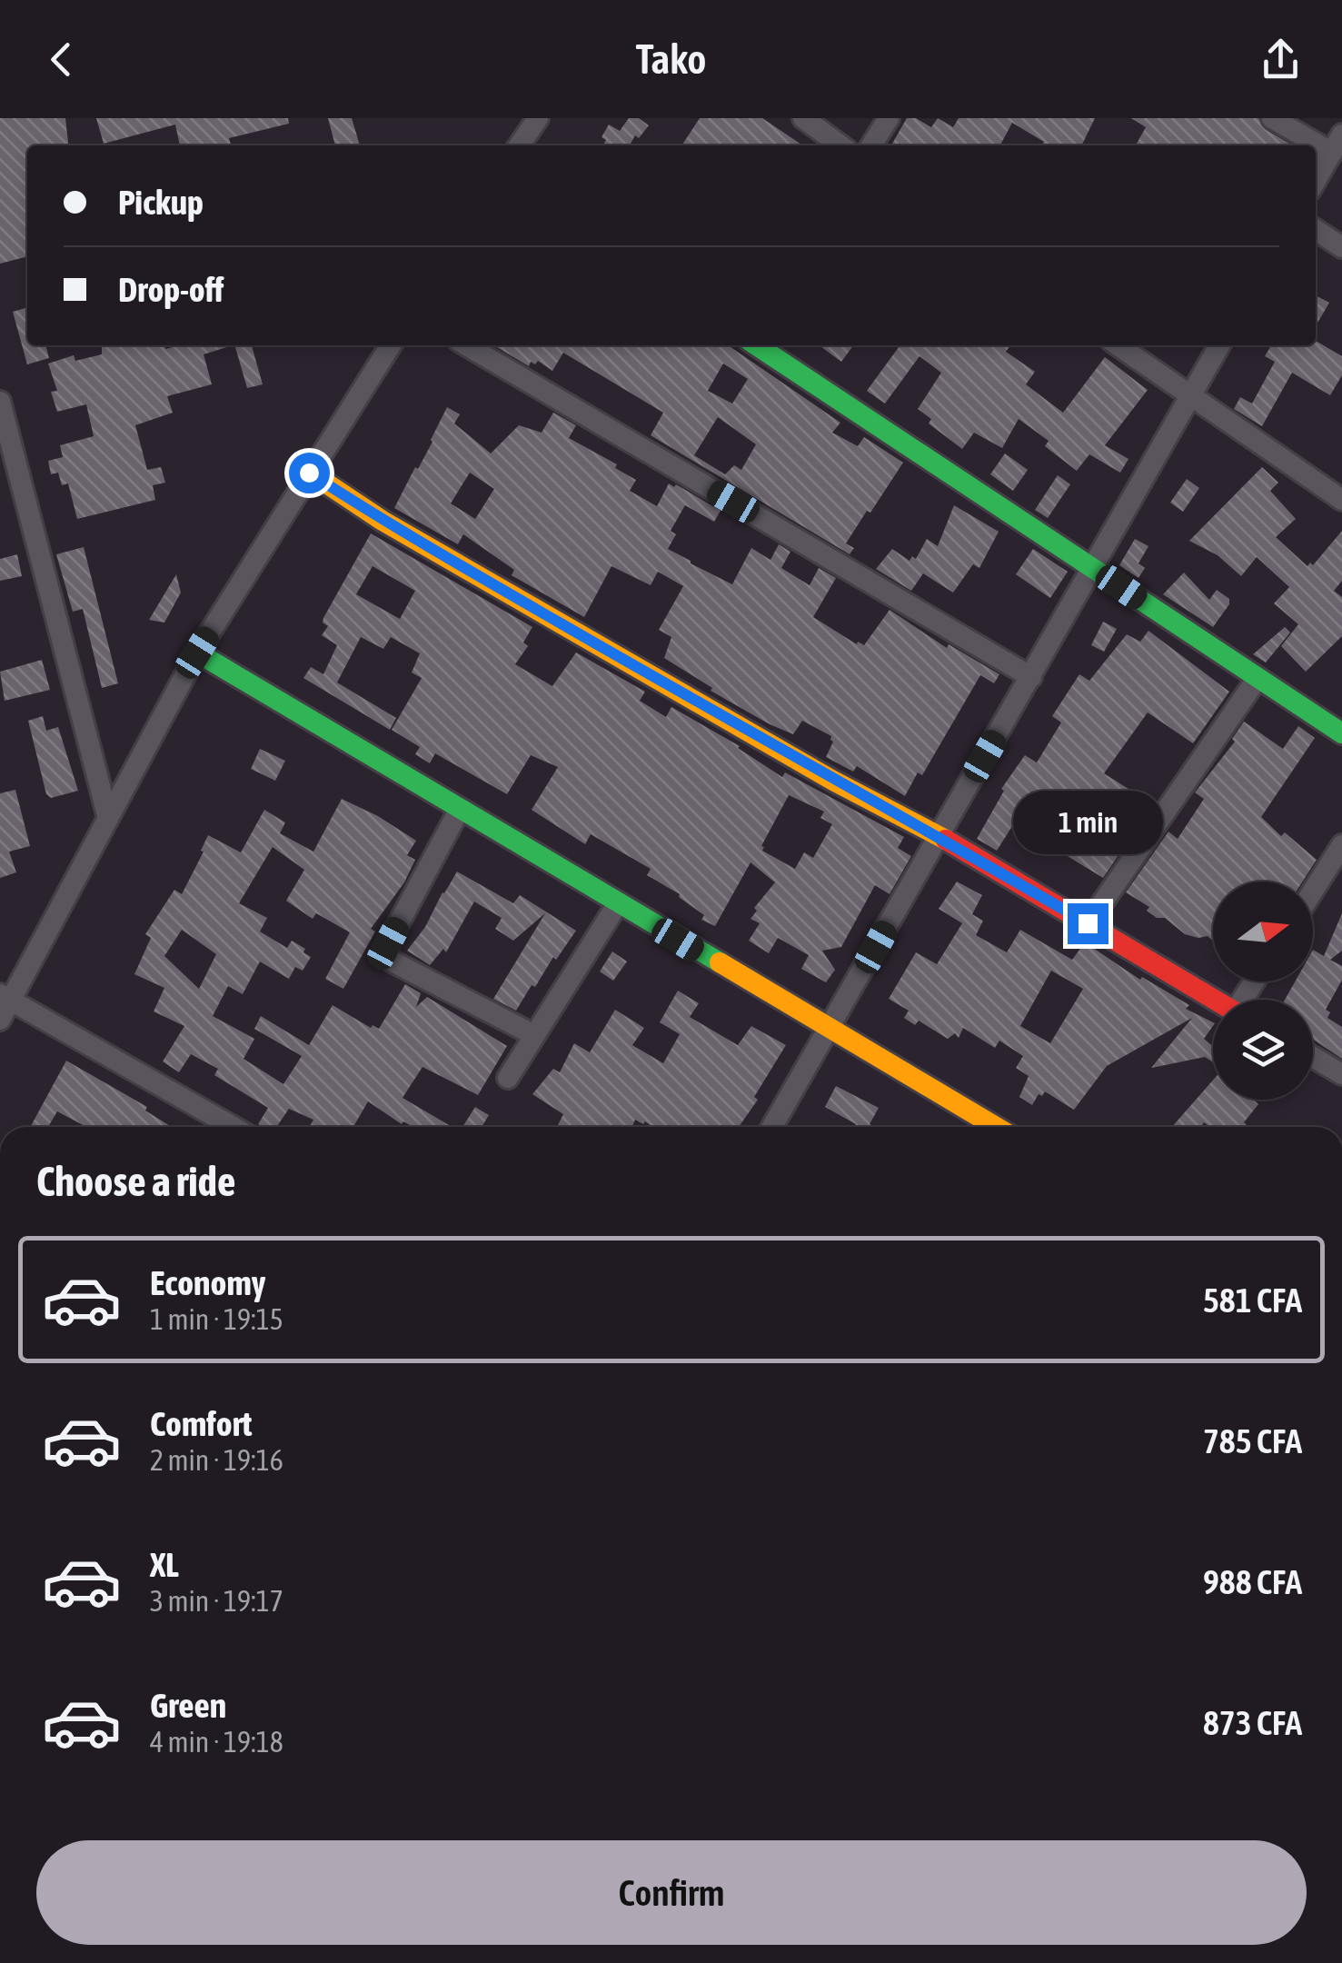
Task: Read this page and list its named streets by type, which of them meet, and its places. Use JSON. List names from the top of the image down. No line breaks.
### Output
{"north":"right","page":{"header":"Tako","banner":["Pickup","Drop-off"],"bubble":"1 min","heading":"Choose a ride","list":[{"name":"Economy","note":"1 min · 19:15","value":"581 CFA"},{"name":"Comfort","note":"2 min · 19:16","value":"785 CFA"},{"name":"XL","note":"3 min · 19:17","value":"988 CFA"},{"name":"Green","note":"4 min · 19:18","value":"873 CFA"}],"buttons":"Confirm"}}
